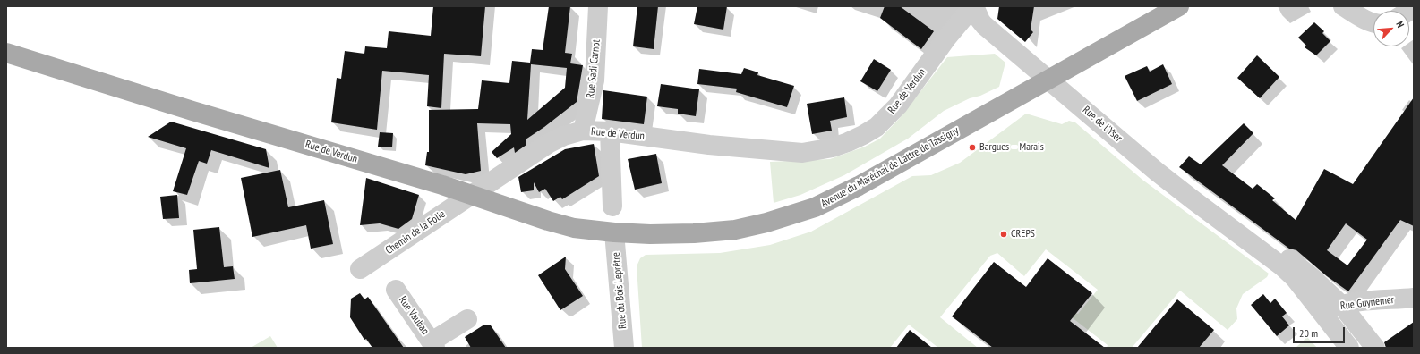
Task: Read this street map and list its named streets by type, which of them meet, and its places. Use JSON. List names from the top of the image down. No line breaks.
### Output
{"streets":{"main road":["Rue de Verdun","Avenue du Maréchal de Lattre de Tassigny"],"street":["Rue Sadi Carnot","Rue de l'Yser","Chemin de la Folie","Rue du Bois Leprêtre","Rue Guynemer","Rue Vauban"]},"crossings":[["Rue Sadi Carnot","Rue de Verdun"],["Rue de Verdun","Rue de l'Yser"],["Rue de Verdun","Avenue du Maréchal de Lattre de Tassigny"],["Rue de Verdun","Chemin de la Folie"],["Rue de l'Yser","Avenue du Maréchal de Lattre de Tassigny"],["Rue de l'Yser","Rue Guynemer"],["Avenue du Maréchal de Lattre de Tassigny","Chemin de la Folie"],["Avenue du Maréchal de Lattre de Tassigny","Rue du Bois Leprêtre"]],"places":["Bargues – Marais","CREPS"],"scale_bar":"20 m","north":"top right"}
